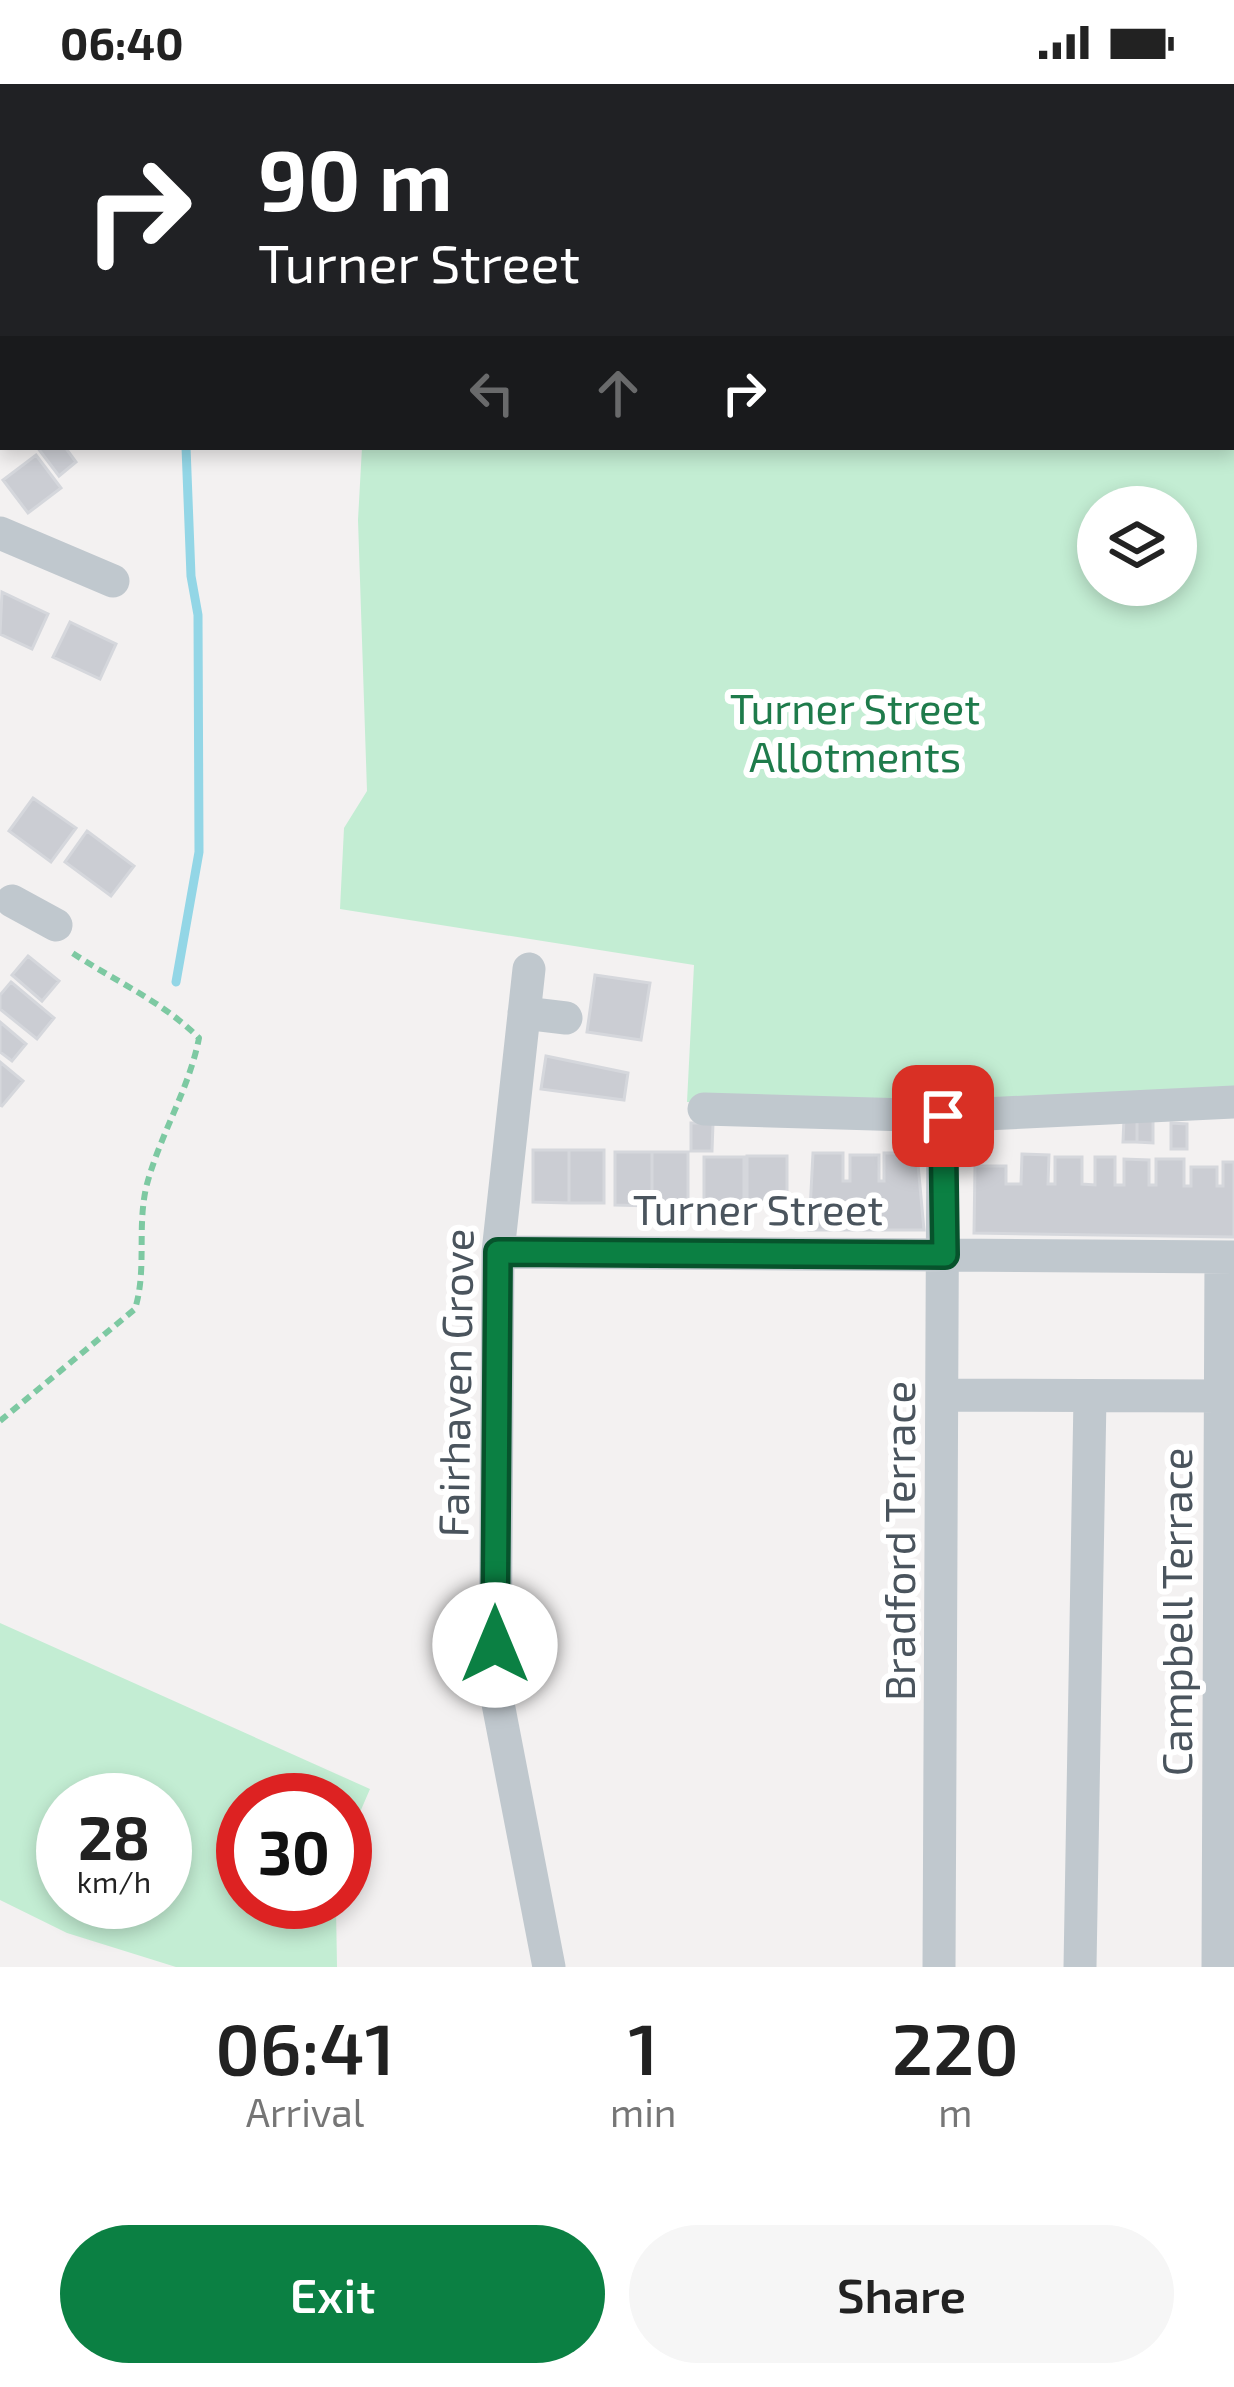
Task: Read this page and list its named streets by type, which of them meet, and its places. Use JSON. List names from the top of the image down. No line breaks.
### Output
{"streets":{"street":["Turner Street","Fairhaven Grove","Bradford Terrace","Campbell Terrace"]},"crossings":[["Turner Street","Fairhaven Grove"],["Turner Street","Bradford Terrace"],["Turner Street","Campbell Terrace"]],"parks":["Turner Street Allotments"],"page":{"status":"06:40","turn":["90 m","Turner Street"],"speed":"28 km/h","limit":"30","eta":["06:41","Arrival","1","min","220","m"],"buttons":["Exit","Share"]}}
